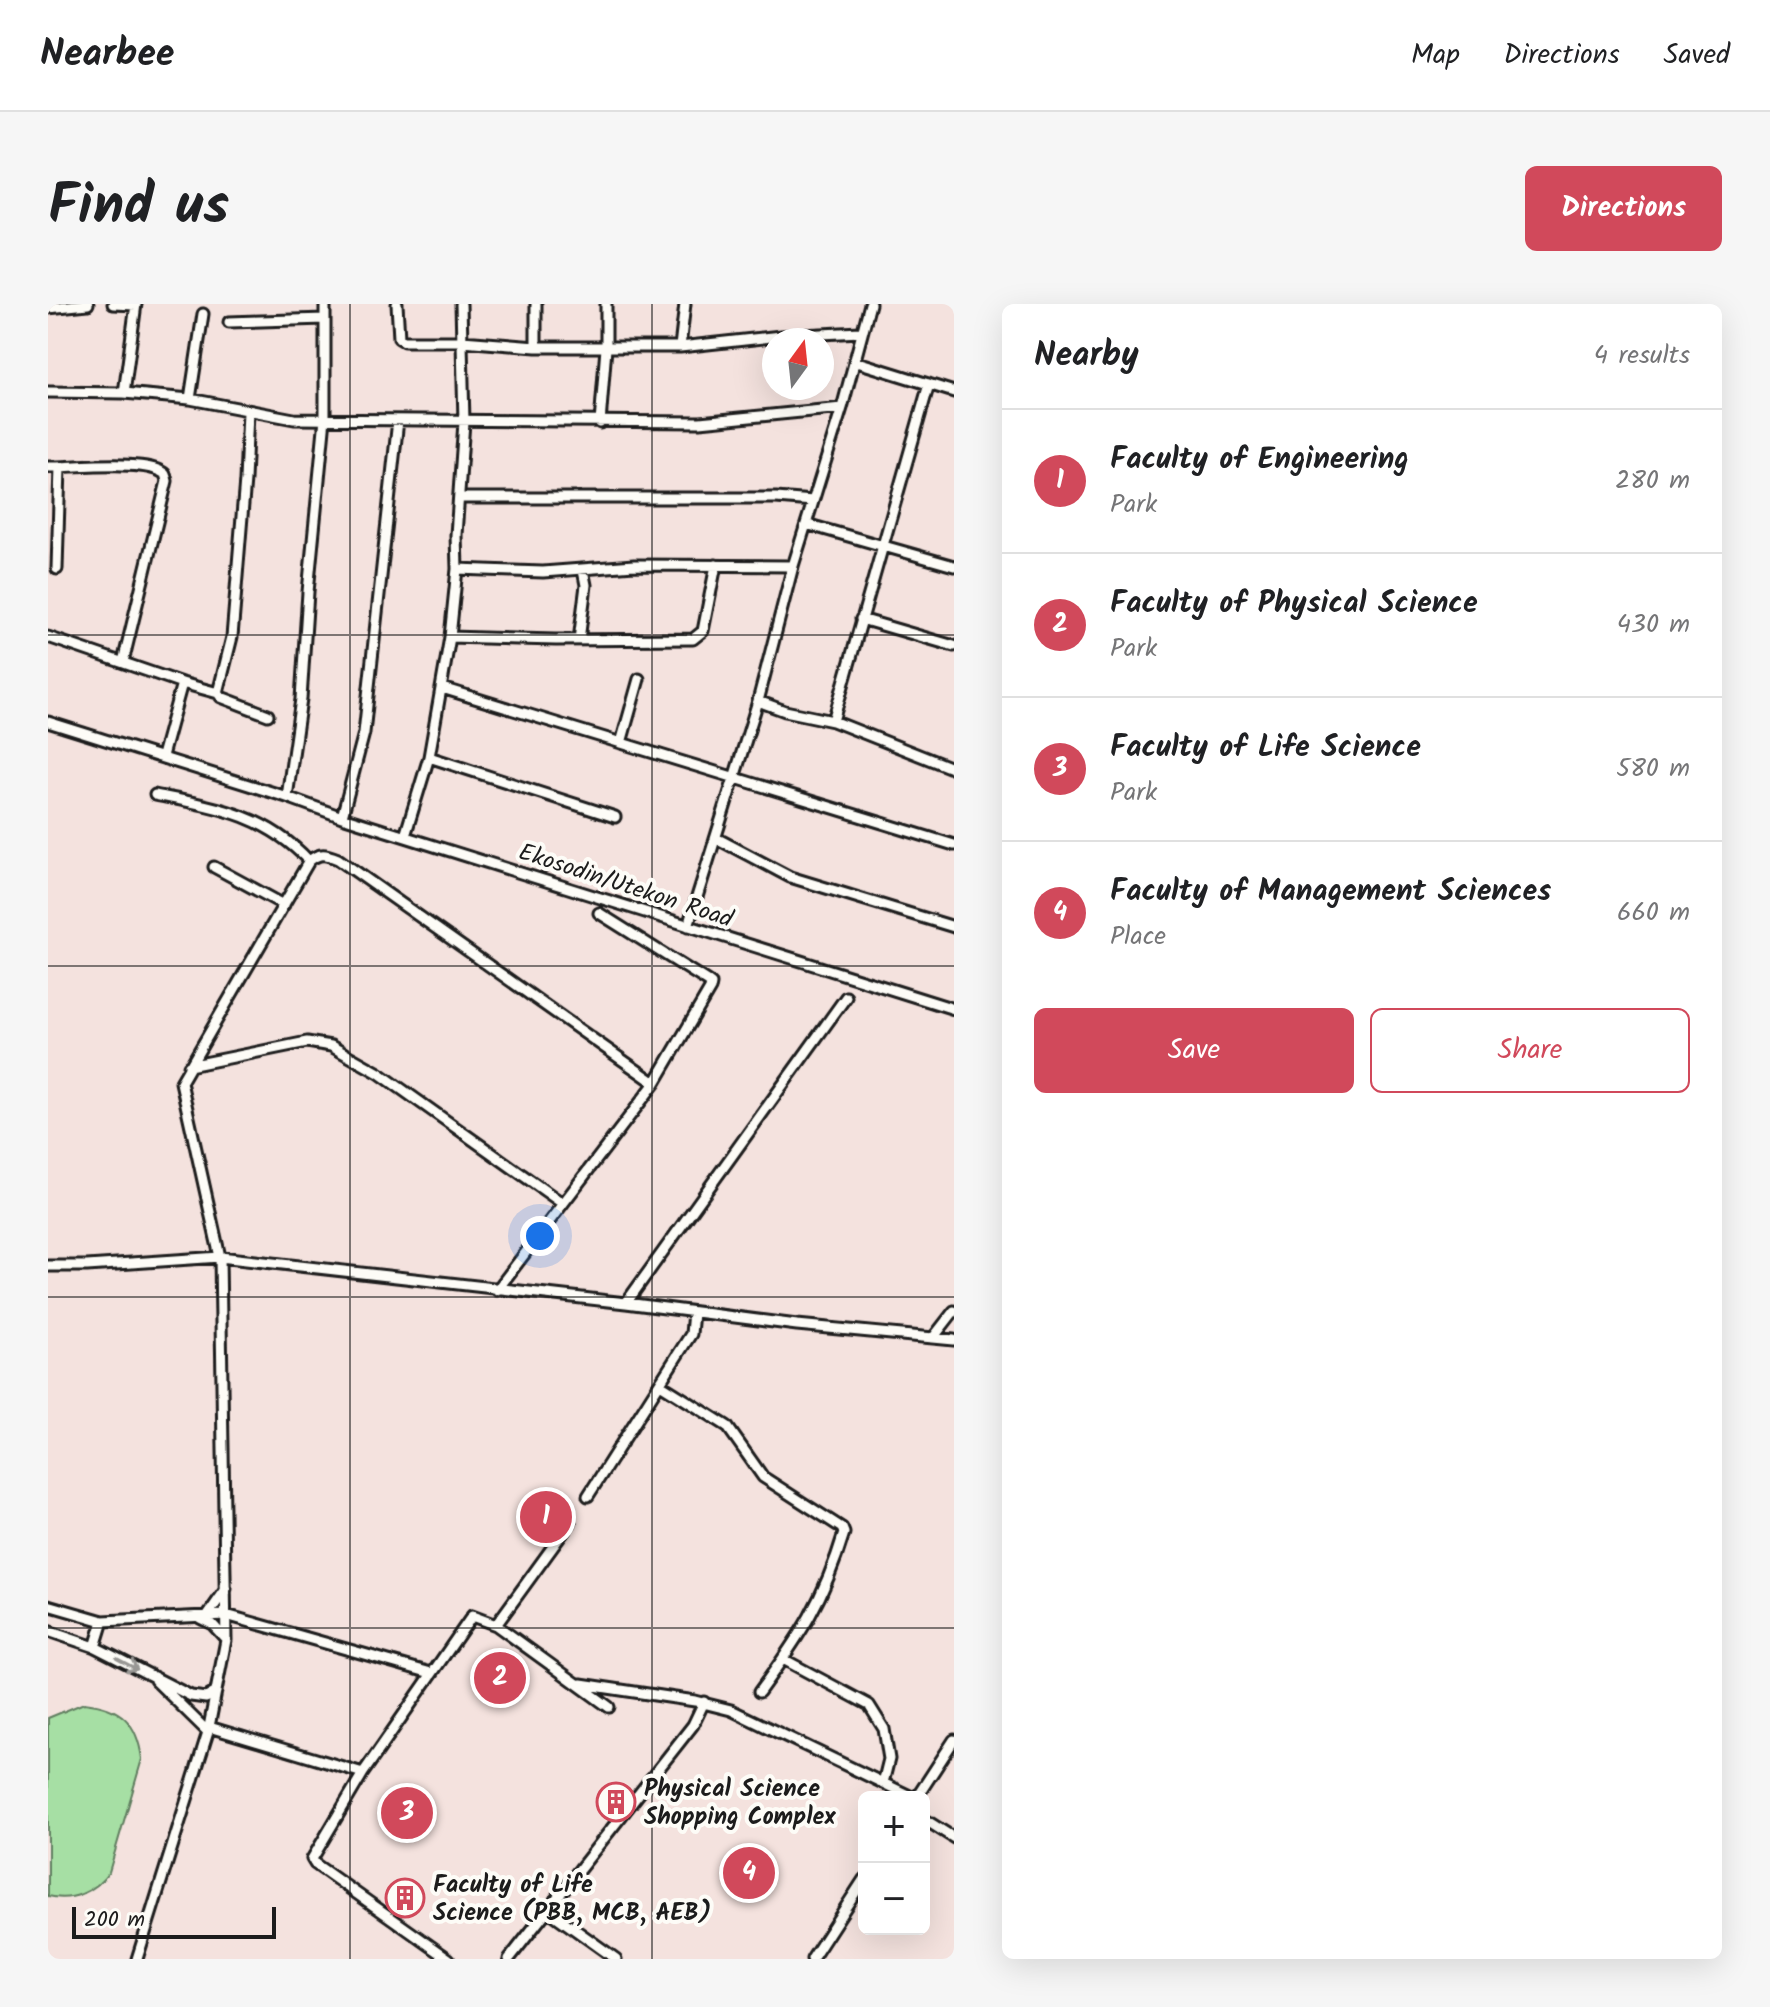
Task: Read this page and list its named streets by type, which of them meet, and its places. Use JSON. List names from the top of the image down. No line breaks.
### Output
{"streets":{"street":["Ekosodin/Utekon Road"]},"places":{"building":["Physical Science Shopping Complex","Faculty of Life Science (PBB, MCB, AEB)"]},"scale_bar":"200 m","north":"top","page":{"header":"Nearbee","nav":["Map","Directions","Saved"],"title":"Find us","buttons":["Directions",["Save","Share"]],"heading":["Nearby","4 results"],"list":[{"mark":"1","name":"Faculty of Engineering","note":"Park","value":"280 m"},{"mark":"2","name":"Faculty of Physical Science","note":"Park","value":"430 m"},{"mark":"3","name":"Faculty of Life Science","note":"Park","value":"580 m"},{"mark":"4","name":"Faculty of Management Sciences","note":"Place","value":"660 m"}],"pins":["1","2","3","4"],"map_buttons":["+","−"],"scale":"200 m"}}
